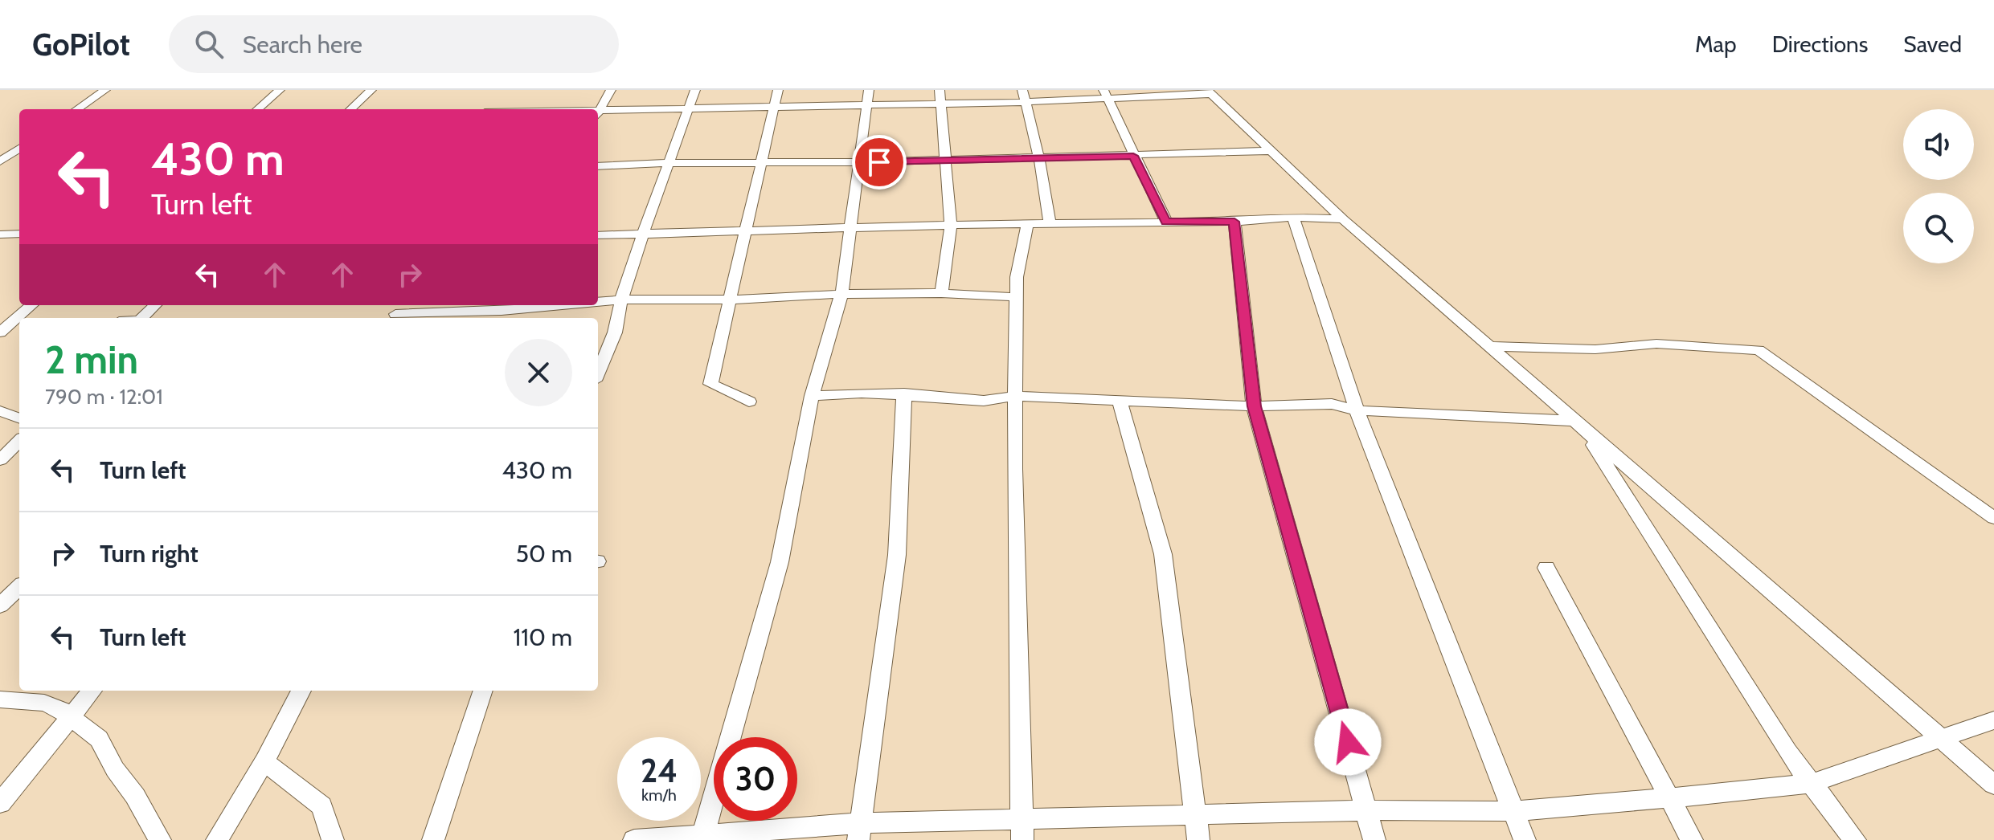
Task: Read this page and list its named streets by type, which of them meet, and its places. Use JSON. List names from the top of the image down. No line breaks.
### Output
{"page":{"header":"GoPilot","search":"Search here","nav":["Map","Directions","Saved"],"turn":["430 m","Turn left"],"heading":["2 min","790 m · 12:01"],"list":[{"name":"Turn left","value":"430 m"},{"name":"Turn right","value":"50 m"},{"name":"Turn left","value":"110 m"}],"speed":"24 km/h","limit":"30"}}
